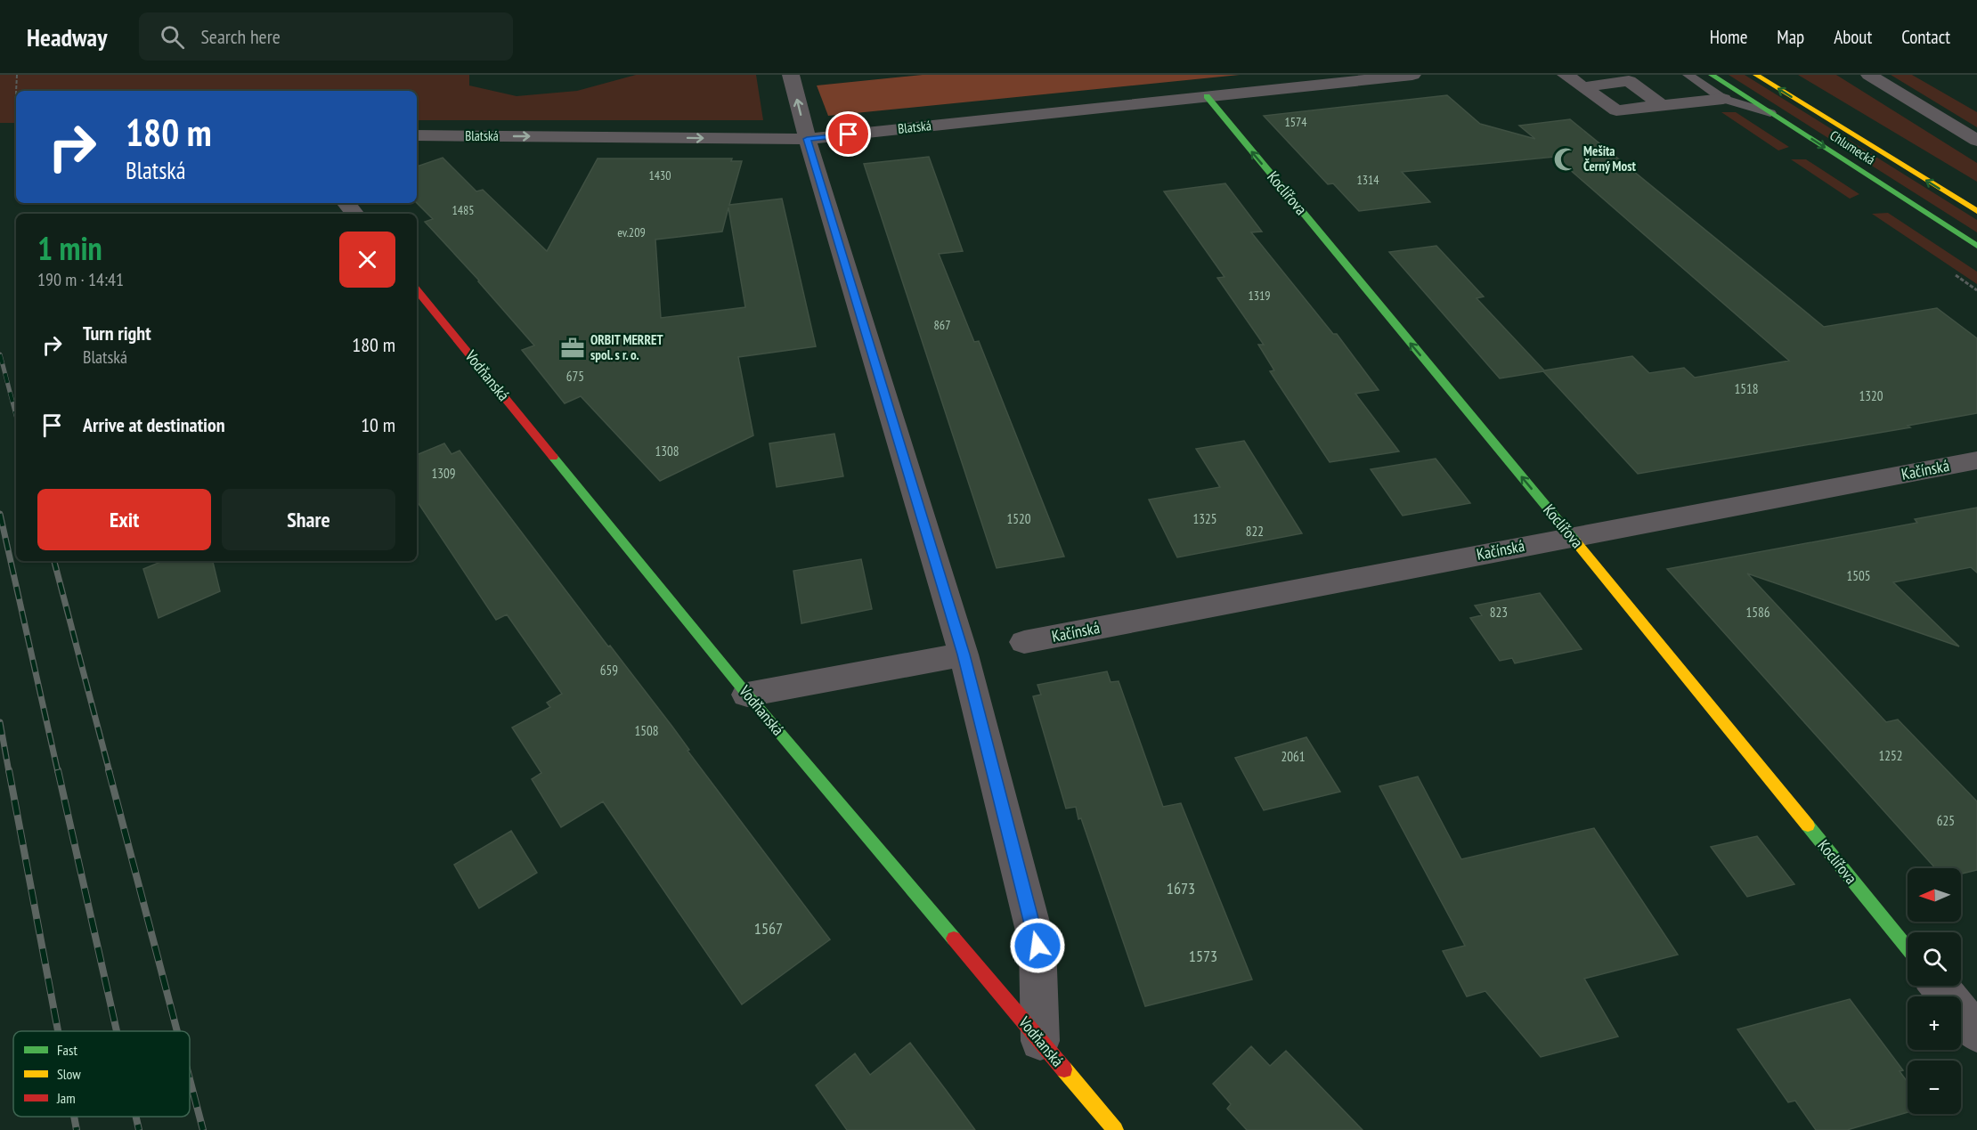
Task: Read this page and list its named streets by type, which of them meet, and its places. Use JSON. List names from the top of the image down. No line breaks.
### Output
{"streets":{"street":["Blatská","Chlumecká","Koclířova","Vodňanská","Kačínská"]},"crossings":[["Blatská","Koclířova"],["Koclířova","Kačínská"]],"one_way":["Blatská","Koclířova"],"places":{"mosque":["Mešita Černý Most"],"office":["ORBIT MERRET spol. s r. o."]},"house_numbers":["1574","1430","1314","1485","ev.209","1319","867","675","1518","1320","1308","1309","1520","1325","822","1505","823","1586","659","1508","1252","2061","625","1673","1567","1573"],"legend":["Fast","Slow","Jam"],"north":"left","page":{"header":"Headway","search":"Search here","nav":["Home","Map","About","Contact"],"turn":["180 m","Blatská"],"heading":["1 min","190 m · 14:41"],"list":[{"name":"Turn right","note":"Blatská","value":"180 m"},{"name":"Arrive at destination","value":"10 m"}],"buttons":["Exit","Share"],"map_buttons":["+","−"]}}
